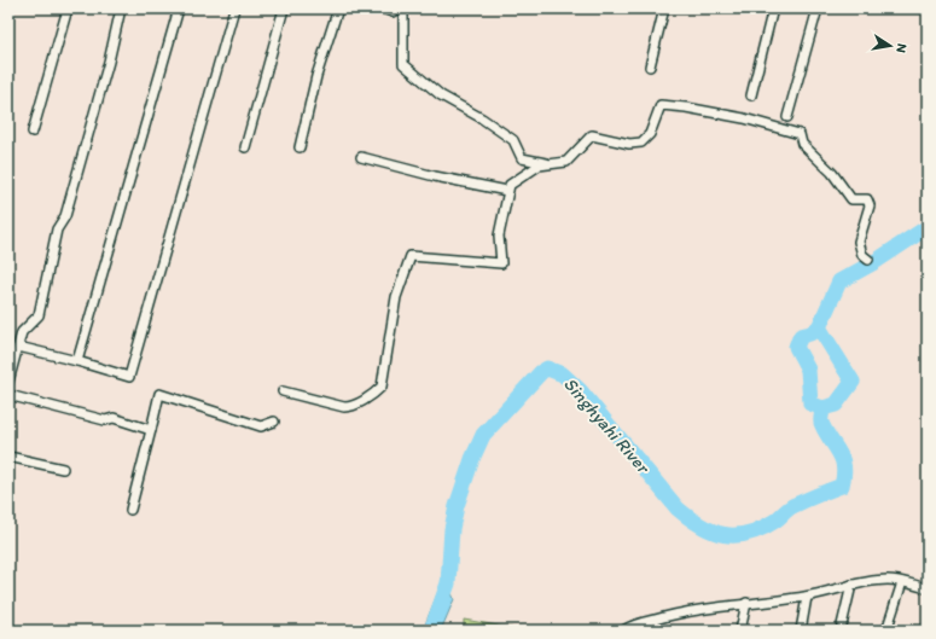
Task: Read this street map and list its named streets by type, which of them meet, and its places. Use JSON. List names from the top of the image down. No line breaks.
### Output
{"water":["Singhyahi River"],"north":"right"}
